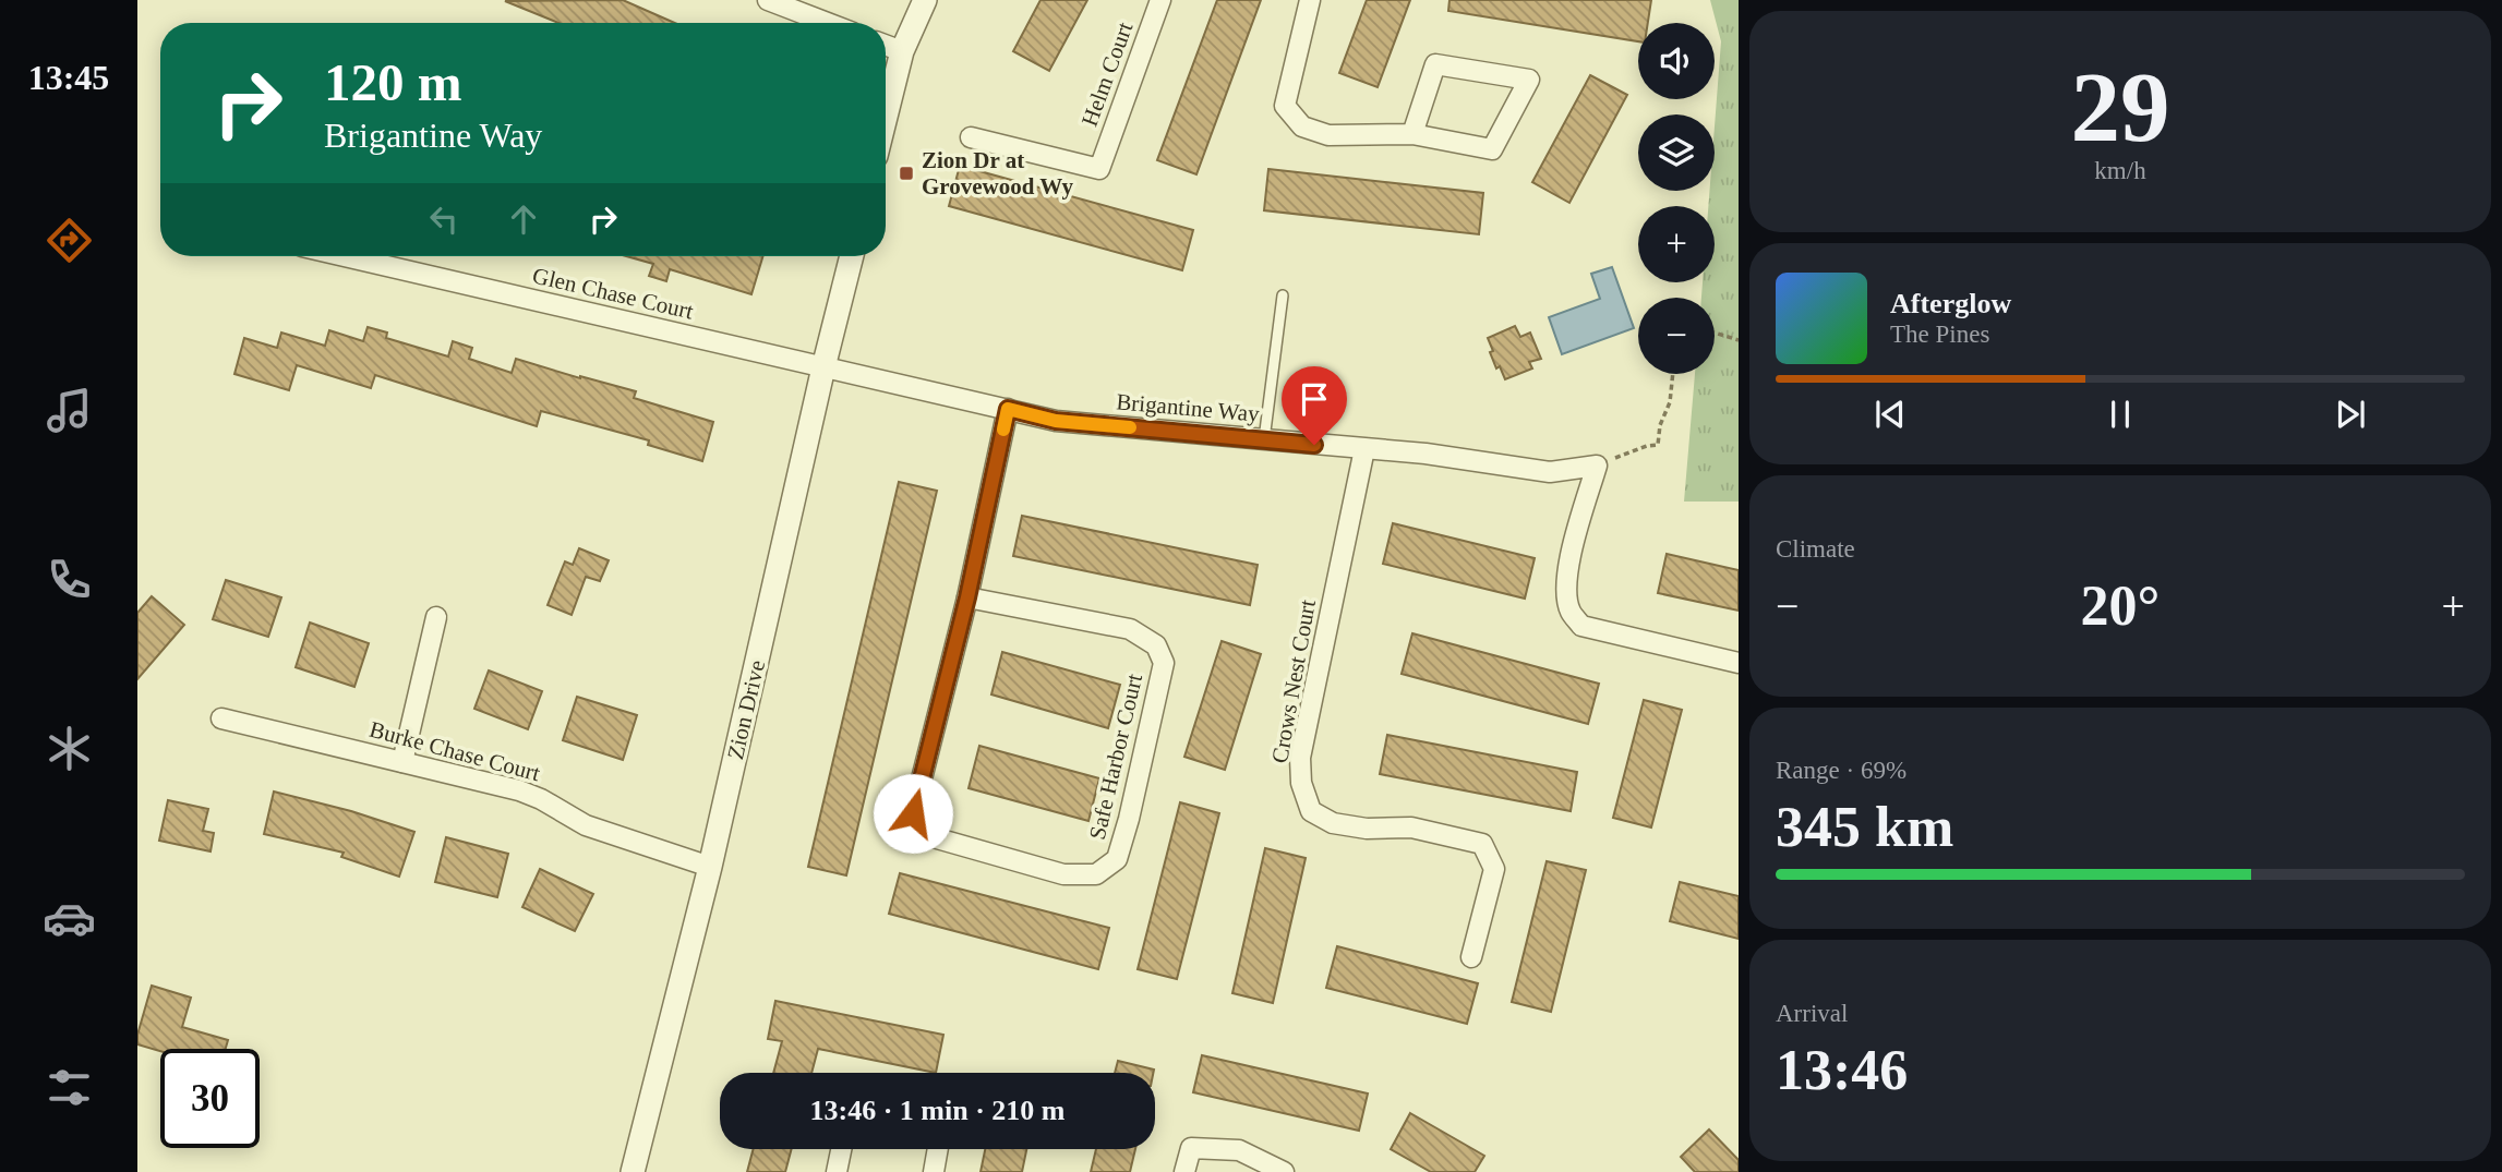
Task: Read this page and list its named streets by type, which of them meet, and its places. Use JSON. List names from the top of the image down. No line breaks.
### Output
{"streets":{"street":["Helm Court","Glen Chase Court","Brigantine Way","Crows Nest Court","Zion Drive","Burke Chase Court","Safe Harbor Court"]},"crossings":[["Glen Chase Court","Brigantine Way"],["Glen Chase Court","Zion Drive"],["Brigantine Way","Crows Nest Court"],["Brigantine Way","Zion Drive"],["Brigantine Way","Safe Harbor Court"],["Zion Drive","Burke Chase Court"]],"places":{"transit":["Zion Dr at Grovewood Wy"]},"page":{"tabs":"13:45","tile":[["29","km/h"],"Climate",["Range · 69%","345 km"],["Arrival","13:46"]],"map_buttons":["+","−"],"turn":["120 m","Brigantine Way"],"song":["Afterglow","The Pines"],"heat":["−","20°","+"],"limit":"30","trip":"13:46 · 1 min · 210 m"}}
